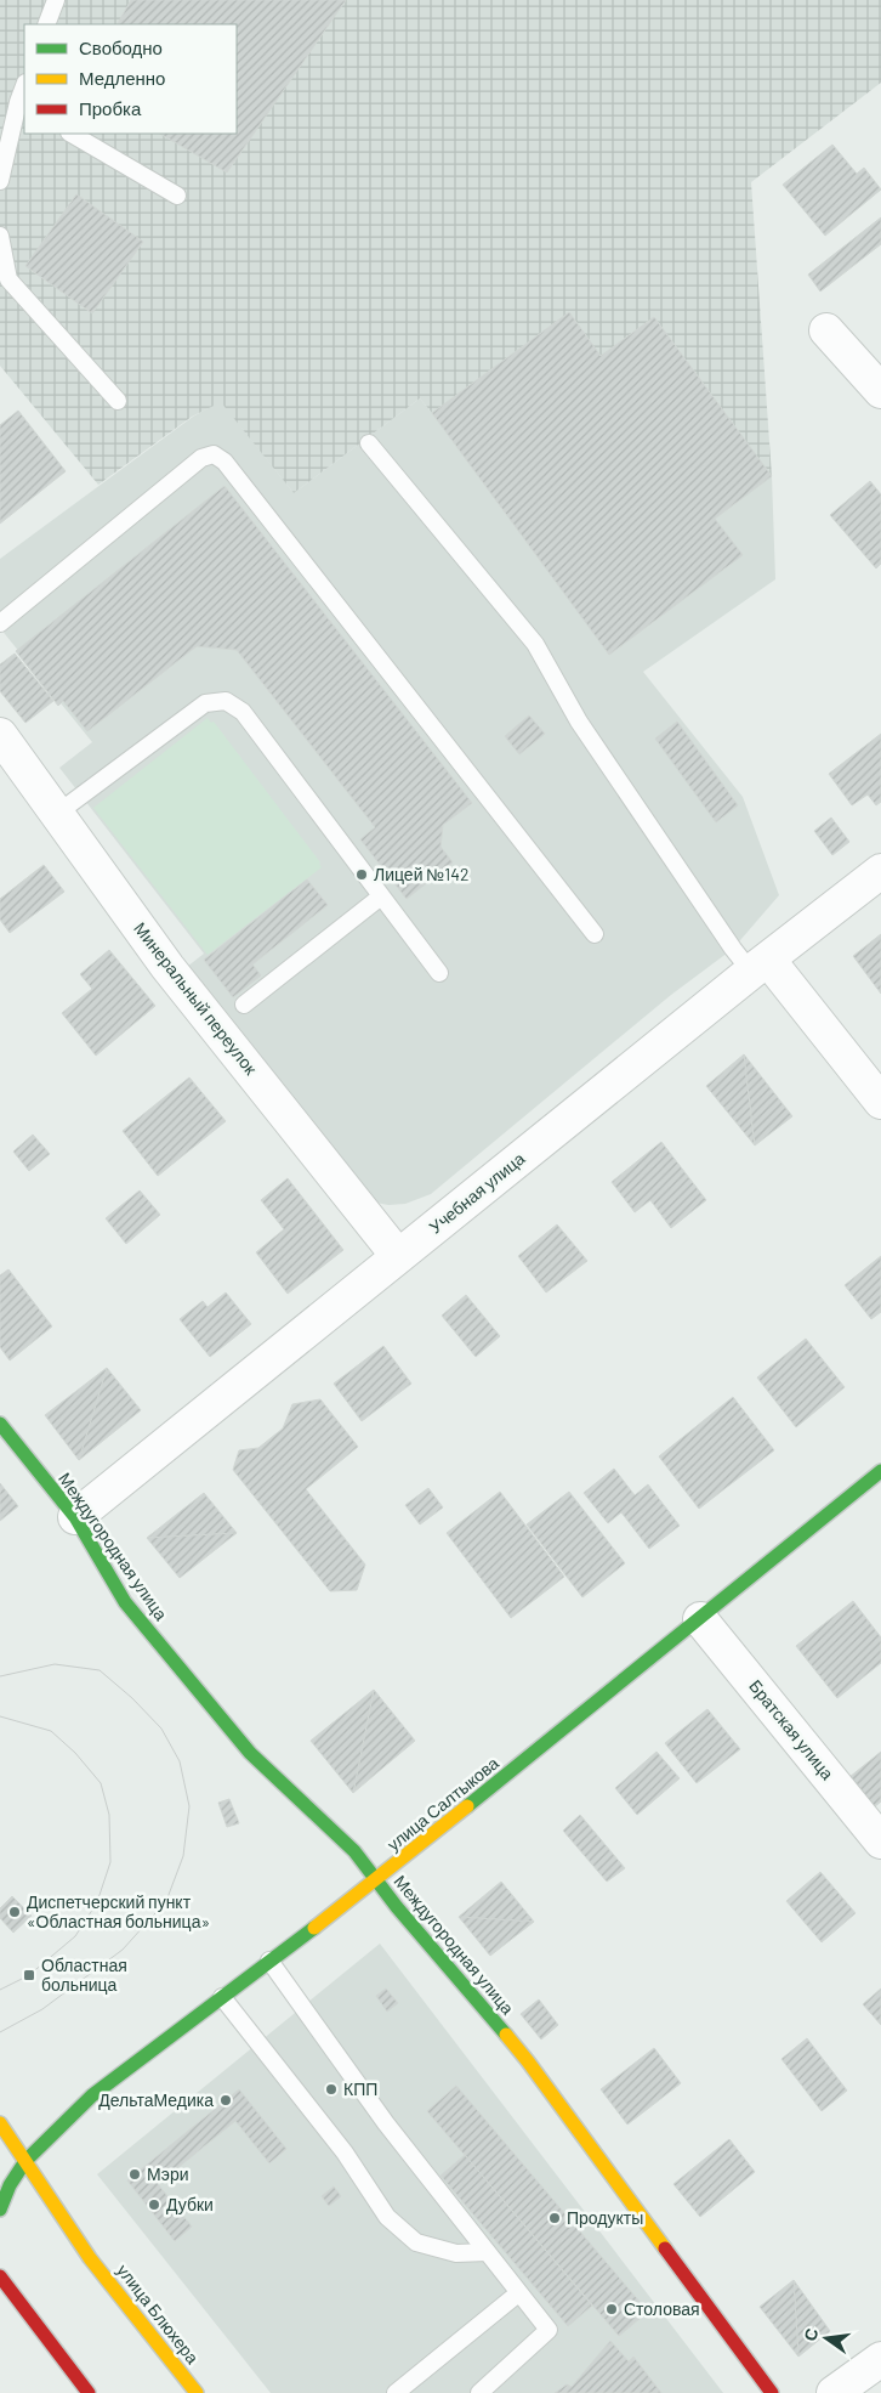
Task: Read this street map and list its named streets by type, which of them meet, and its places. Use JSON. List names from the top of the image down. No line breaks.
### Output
{"streets":{"main road":["Междугородная улица","улица Салтыкова","улица Блюхера"],"street":["Минеральный переулок","Учебная улица","Братская улица"]},"crossings":[["Минеральный переулок","Учебная улица"],["Учебная улица","Междугородная улица"],["Междугородная улица","улица Салтыкова"],["Братская улица","улица Салтыкова"],["улица Салтыкова","улица Блюхера"]],"places":{"other":["Лицей №142","Диспетчерский пункт «Областная больница»","КПП","ДельтаМедика","Мэри","Дубки","Продукты","Столовая"],"transit":["Областная больница"]},"legend":["Свободно","Медленно","Пробка"],"north":"left"}
